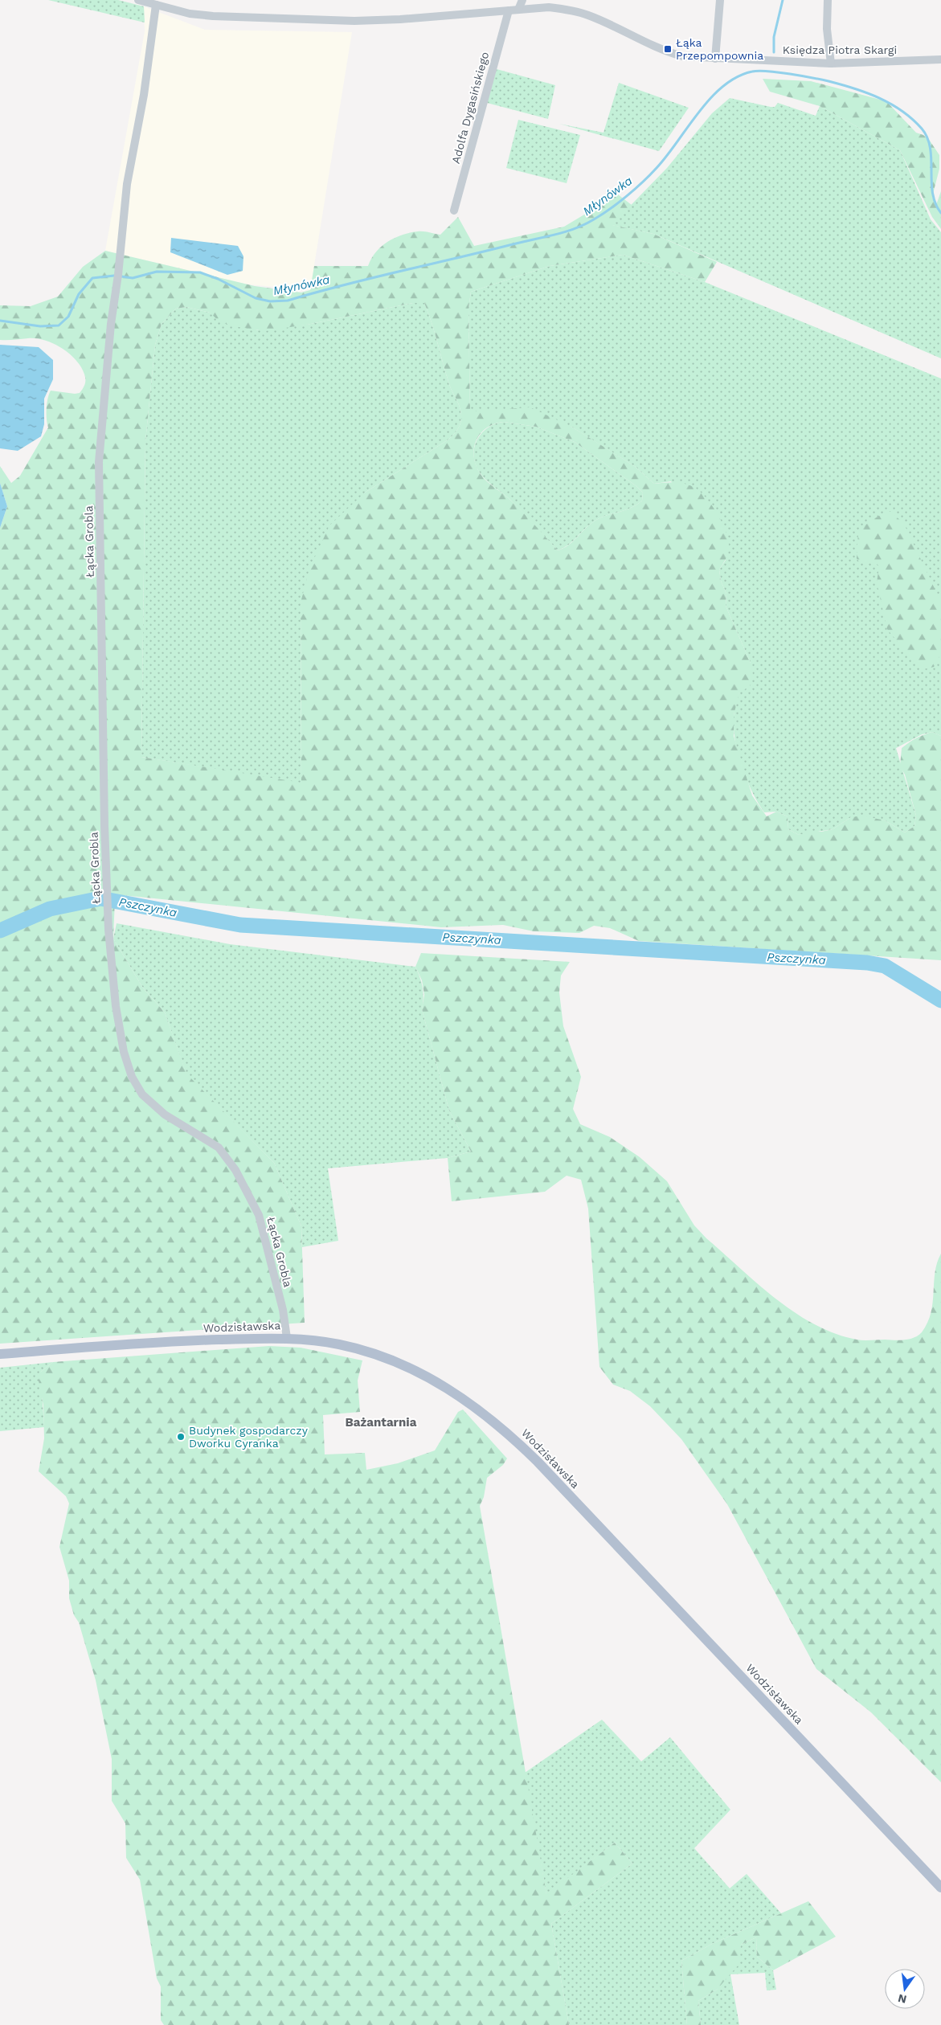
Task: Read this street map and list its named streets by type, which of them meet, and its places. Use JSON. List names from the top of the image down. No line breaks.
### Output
{"streets":{"main road":["Wodzisławska"],"street":["Księdza Piotra Skargi","Adolfa Dygasińskiego","Łącka Grobla"]},"crossings":[["Księdza Piotra Skargi","Adolfa Dygasińskiego"],["Księdza Piotra Skargi","Łącka Grobla"],["Łącka Grobla","Wodzisławska"]],"districts":["Bażantarnia"],"water":["Młynówka","Pszczynka"],"places":{"transit":["Łąka Przepompownia"],"other":["Budynek gospodarczy Dworku Cyranka"]},"north":"bottom"}
